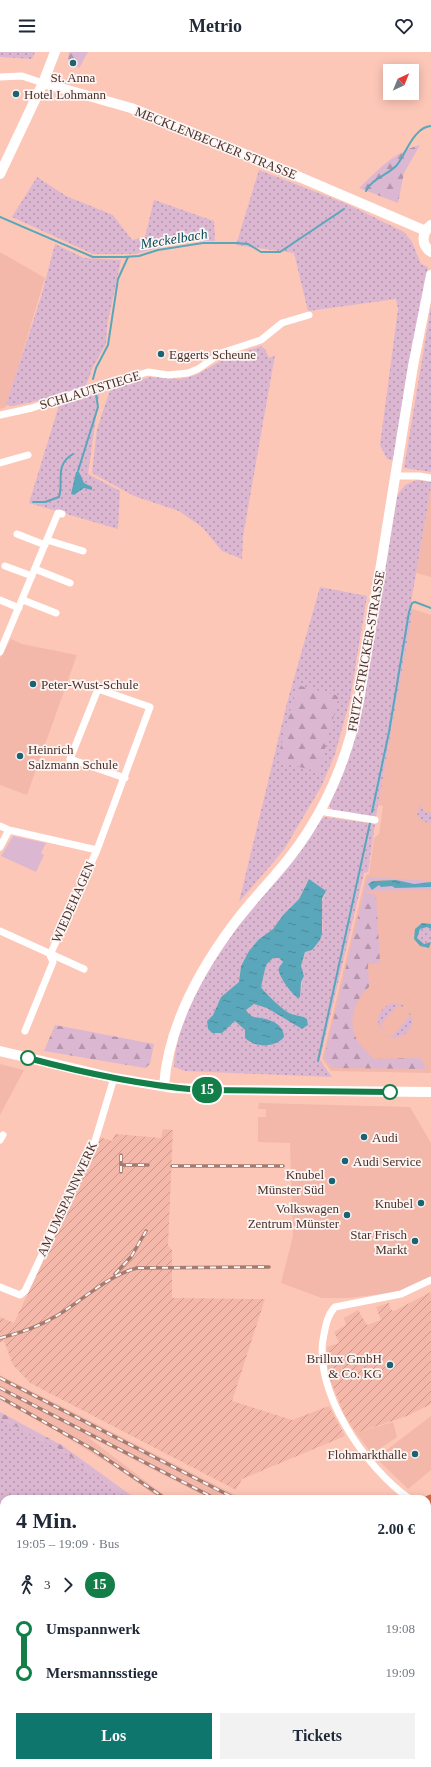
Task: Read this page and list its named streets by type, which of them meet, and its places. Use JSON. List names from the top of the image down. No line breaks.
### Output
{"streets":{"main road":["MECKLENBECKER STRASSE","FRITZ-STRICKER-STRASSE"],"street":["SCHLAUTSTIEGE","WIEDEHAGEN","AM UMSPANNWERK"]},"water":["Meckelbach"],"places":["St. Anna","Hotel Lohmann","Eggerts Scheune","Peter-Wust-Schule","Heinrich Salzmann Schule","Audi","Audi Service","Knubel Münster Süd","Knubel","Volkswagen Zentrum Münster","Star Frisch Markt","Brillux GmbH & Co. KG","Flohmarkthalle"],"lines":["bus line 15"],"north":"top right","page":{"header":"Metrio","on_map":"15","heading":["4 Min.","19:05 – 19:09 · Bus","2.00 €"],"legs":["3","15"],"list":[{"name":"Umspannwerk","value":"19:08"},{"name":"Mersmannsstiege","value":"19:09"}],"buttons":["Los","Tickets"]}}
